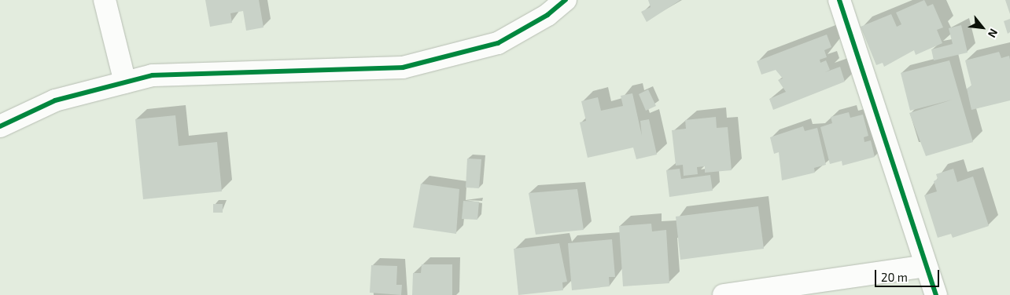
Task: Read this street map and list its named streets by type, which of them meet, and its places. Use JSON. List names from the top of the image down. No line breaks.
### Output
{"scale_bar":"20 m","north":"bottom right"}
